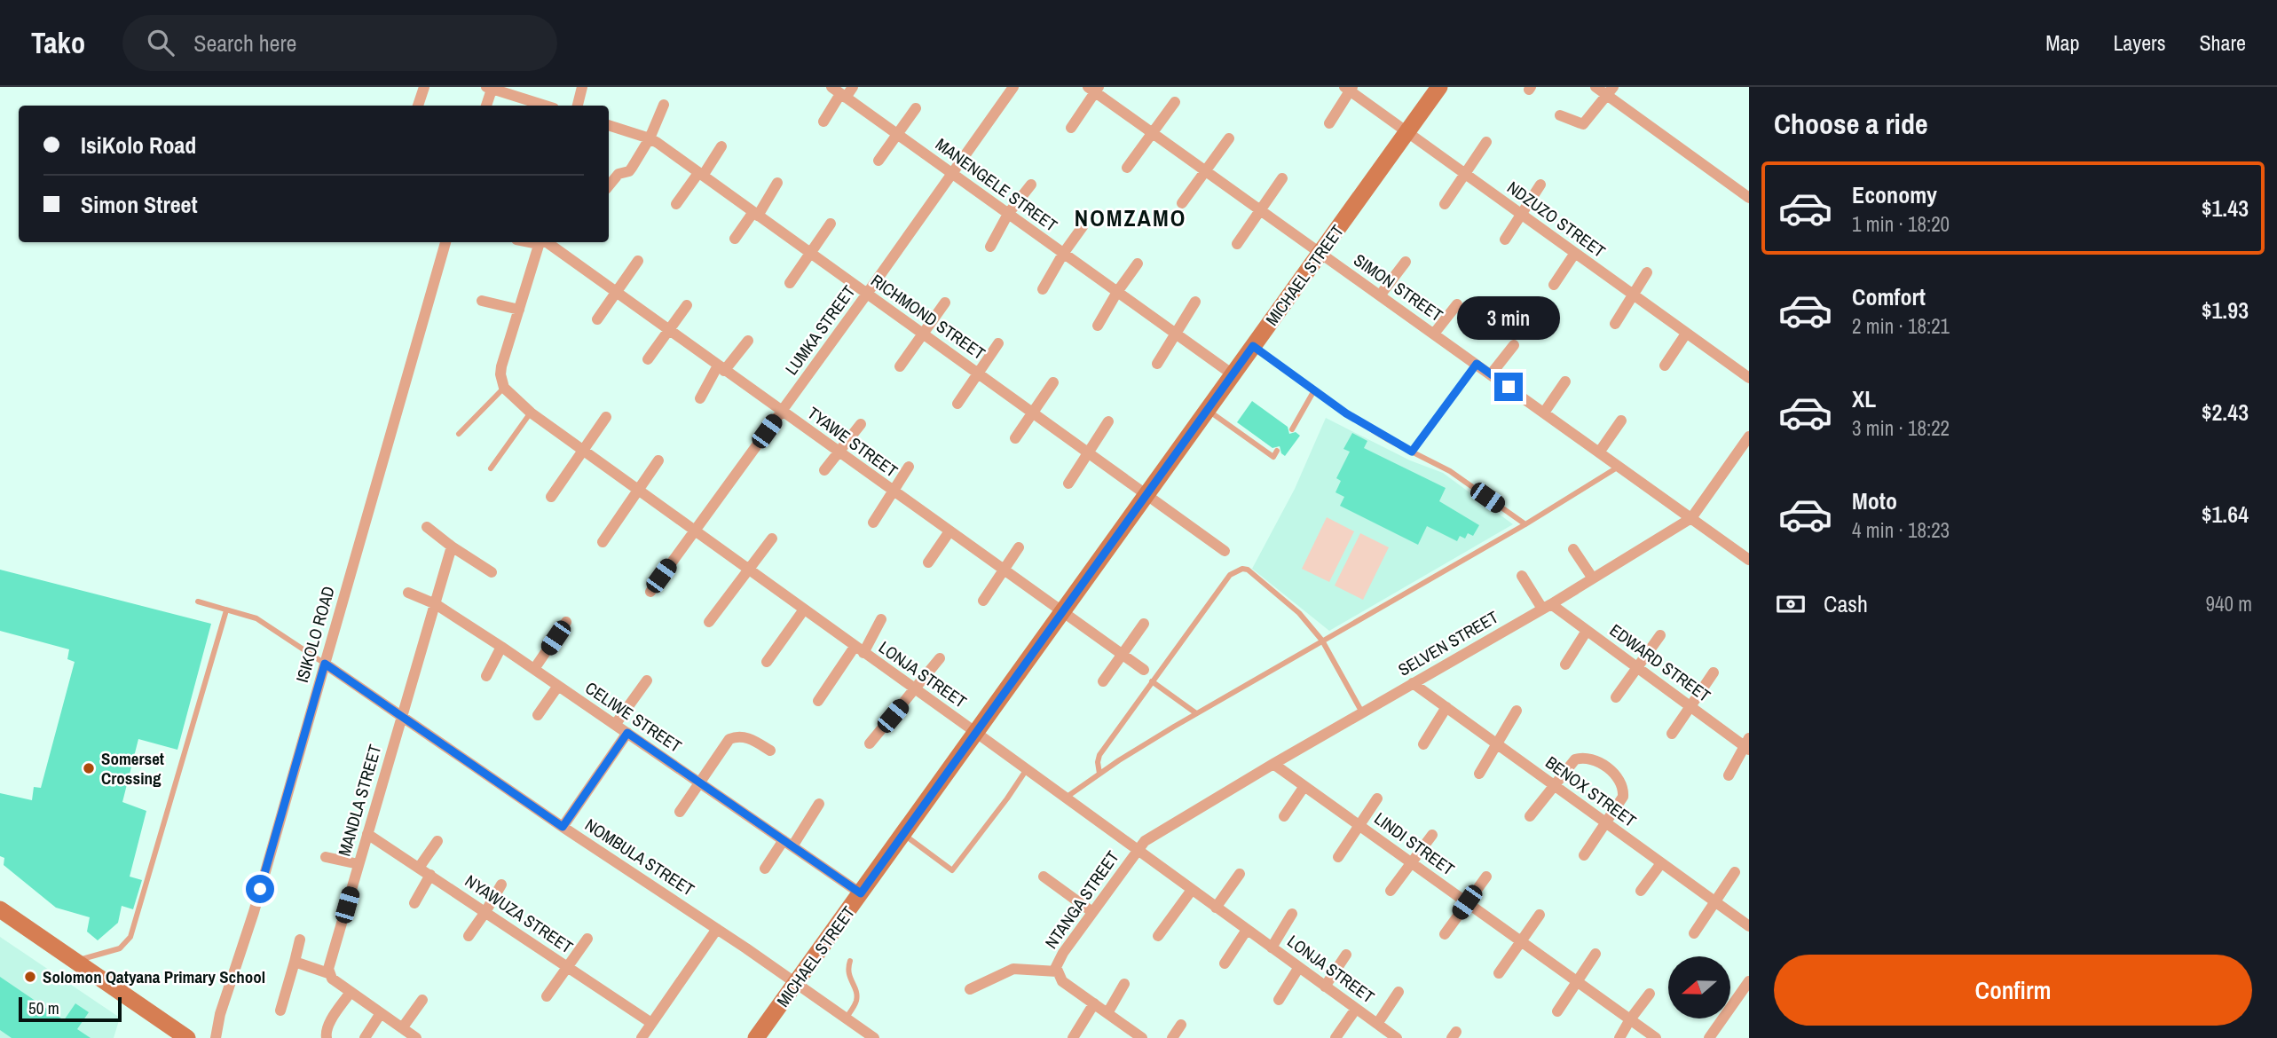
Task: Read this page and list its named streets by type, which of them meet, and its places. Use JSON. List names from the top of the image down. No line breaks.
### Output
{"streets":{"street":["MANENGELE STREET","NDZUZO STREET","MICHAEL STREET","SIMON STREET","RICHMOND STREET","LUMKA STREET","TYAWE STREET","ISIKOLO ROAD","SELVEN STREET","EDWARD STREET","LONJA STREET","CELIWE STREET","BENOX STREET","MANDLA STREET","LINDI STREET","NOMBULA STREET","NTANGA STREET","NYAWUZA STREET"]},"crossings":[["MANENGELE STREET","MICHAEL STREET"],["MANENGELE STREET","LUMKA STREET"],["NDZUZO STREET","MICHAEL STREET"],["MICHAEL STREET","SIMON STREET"],["MICHAEL STREET","RICHMOND STREET"],["MICHAEL STREET","TYAWE STREET"],["MICHAEL STREET","LONJA STREET"],["MICHAEL STREET","CELIWE STREET"],["MICHAEL STREET","NOMBULA STREET"],["SIMON STREET","SELVEN STREET"],["RICHMOND STREET","LUMKA STREET"],["LUMKA STREET","TYAWE STREET"],["LUMKA STREET","LONJA STREET"],["ISIKOLO ROAD","NOMBULA STREET"],["SELVEN STREET","EDWARD STREET"],["SELVEN STREET","LONJA STREET"],["SELVEN STREET","BENOX STREET"],["SELVEN STREET","LINDI STREET"],["SELVEN STREET","NTANGA STREET"],["LONJA STREET","NTANGA STREET"],["CELIWE STREET","MANDLA STREET"],["MANDLA STREET","NOMBULA STREET"],["MANDLA STREET","NYAWUZA STREET"]],"districts":["NOMZAMO"],"places":["Somerset Crossing","Solomon Qatyana Primary School"],"scale_bar":"50 m","north":"left","page":{"header":"Tako","search":"Search here","nav":["Map","Layers","Share"],"heading":"Choose a ride","banner":["IsiKolo Road","Simon Street"],"list":[{"name":"Economy","note":"1 min · 18:20","value":"$1.43"},{"name":"Comfort","note":"2 min · 18:21","value":"$1.93"},{"name":"XL","note":"3 min · 18:22","value":"$2.43"},{"name":"Moto","note":"4 min · 18:23","value":"$1.64"}],"bubble":"3 min","pay":["Cash","940 m"],"buttons":"Confirm","scale":"50 m"}}
